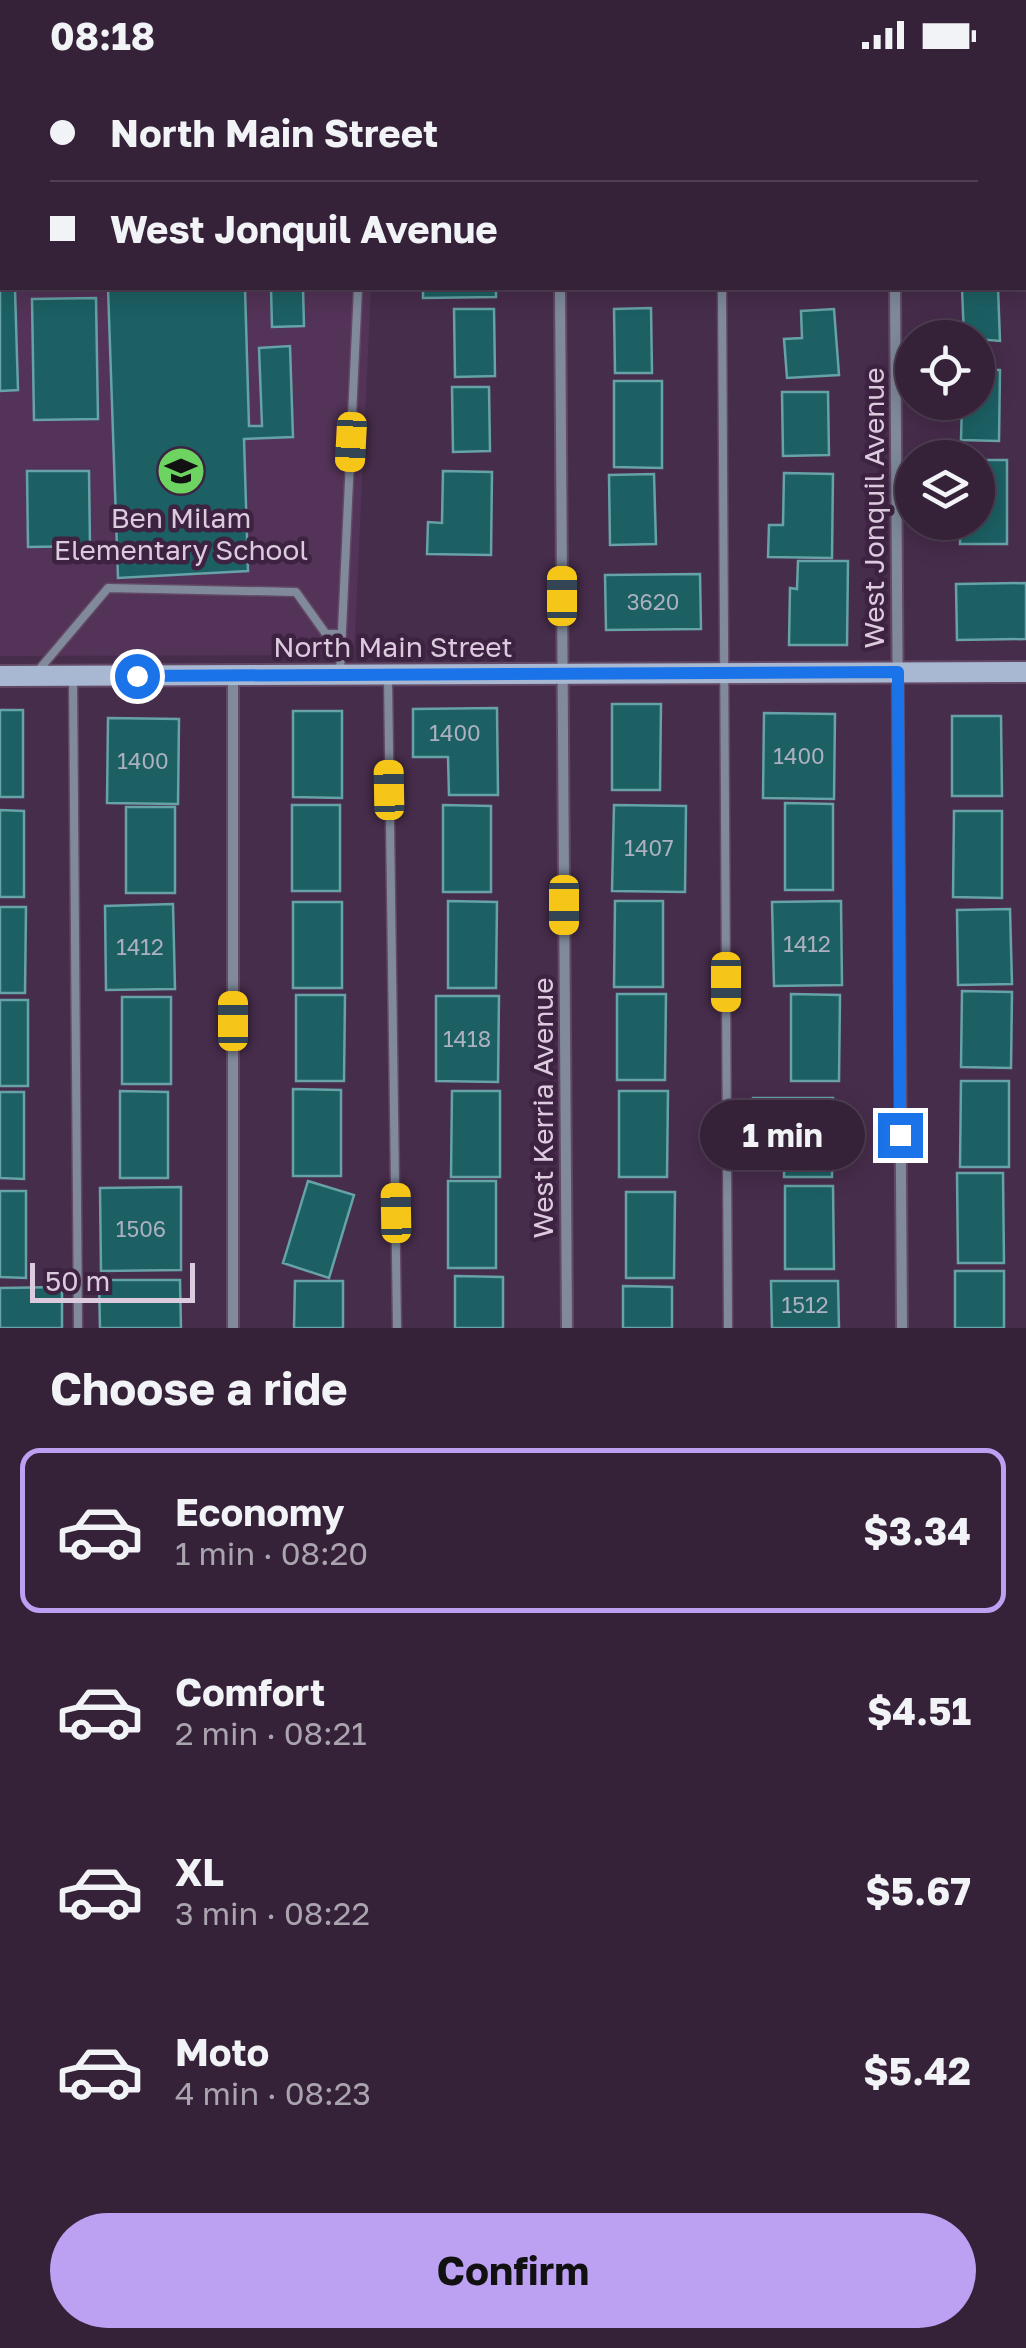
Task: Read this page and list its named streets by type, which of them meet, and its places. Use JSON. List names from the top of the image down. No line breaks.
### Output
{"streets":{"street":["West Jonquil Avenue","North Main Street","West Kerria Avenue"]},"crossings":[["West Jonquil Avenue","North Main Street"],["North Main Street","West Kerria Avenue"]],"places":{"school or university":["Ben Milam Elementary School"]},"house_numbers":["3620","1400","1400","1400","1407","1412","1412","1418","1506","1512"],"scale_bar":"50 m","page":{"status":"08:18","banner":["North Main Street","West Jonquil Avenue"],"bubble":"1 min","scale":"50 m","heading":"Choose a ride","list":[{"name":"Economy","note":"1 min · 08:20","value":"$3.34"},{"name":"Comfort","note":"2 min · 08:21","value":"$4.51"},{"name":"XL","note":"3 min · 08:22","value":"$5.67"},{"name":"Moto","note":"4 min · 08:23","value":"$5.42"}],"buttons":"Confirm"}}
